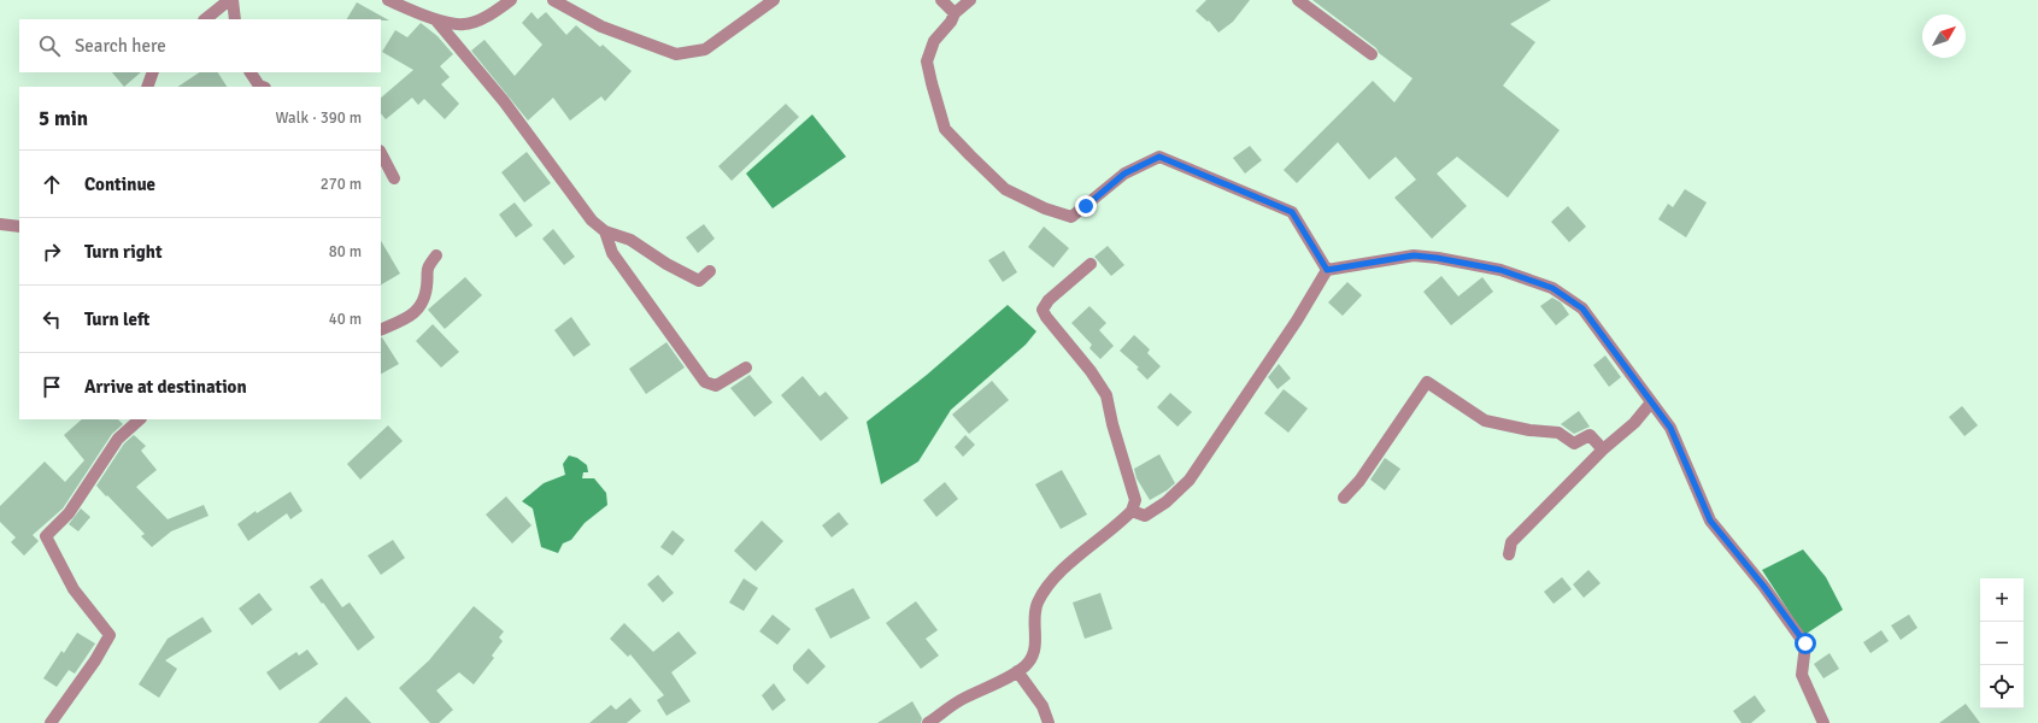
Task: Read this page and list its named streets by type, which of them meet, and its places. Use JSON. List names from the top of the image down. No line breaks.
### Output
{"north":"top right","page":{"search":"Search here","heading":["5 min","Walk · 390 m"],"list":[["Continue","270 m"],["Turn right","80 m"],["Turn left","40 m"],"Arrive at destination"],"map_buttons":["+","−"]}}
